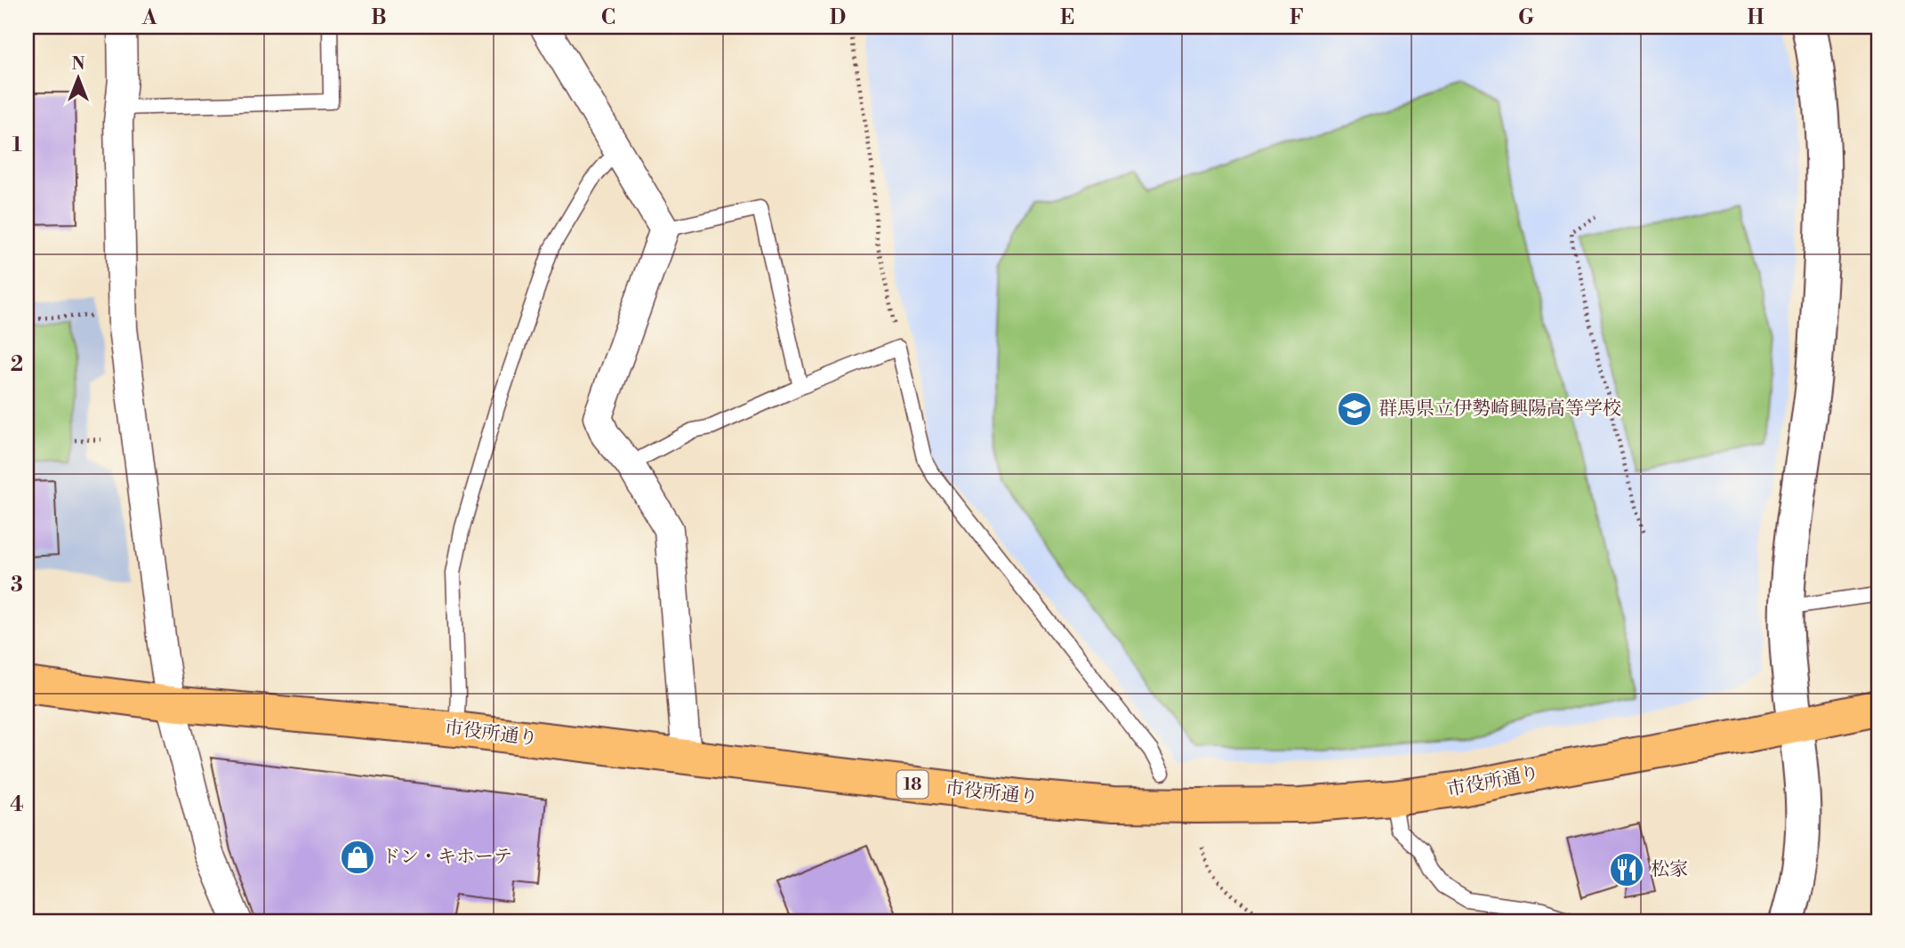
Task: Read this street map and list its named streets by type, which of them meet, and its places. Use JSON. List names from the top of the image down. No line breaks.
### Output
{"streets":{"main road":["市役所通り","18"]},"places":{"school or university":["群馬県立伊勢崎興陽高等学校"],"shop":["ドン・キホーテ"],"restaurant":["松家"]},"north":"top","grid":{"columns":["A","B","C","D","E","F","G","H"],"rows":["1","2","3","4"]}}
